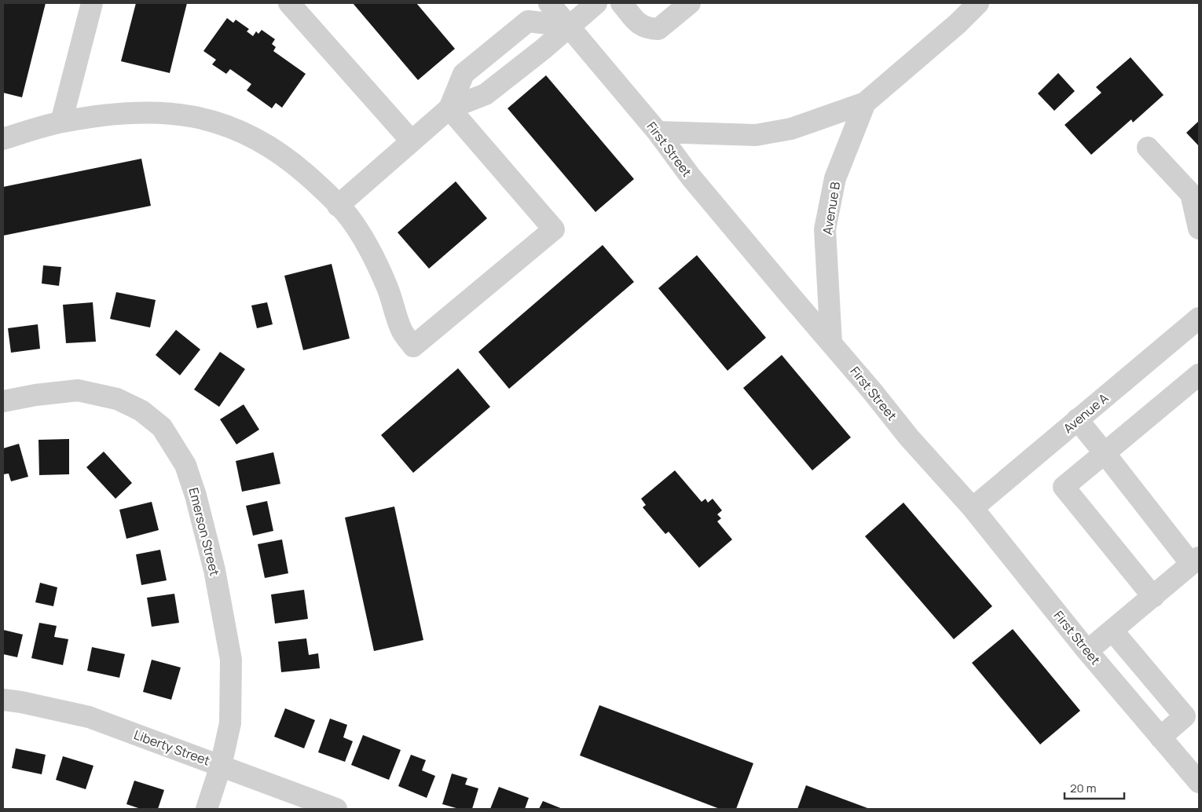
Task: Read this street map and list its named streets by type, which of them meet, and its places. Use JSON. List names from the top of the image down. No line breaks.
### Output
{"streets":{"street":["First Street","Avenue B","Avenue A","Emerson Street","Liberty Street"]},"crossings":[["First Street","Avenue B"],["First Street","Avenue A"],["Emerson Street","Liberty Street"]],"scale_bar":"20 m"}
